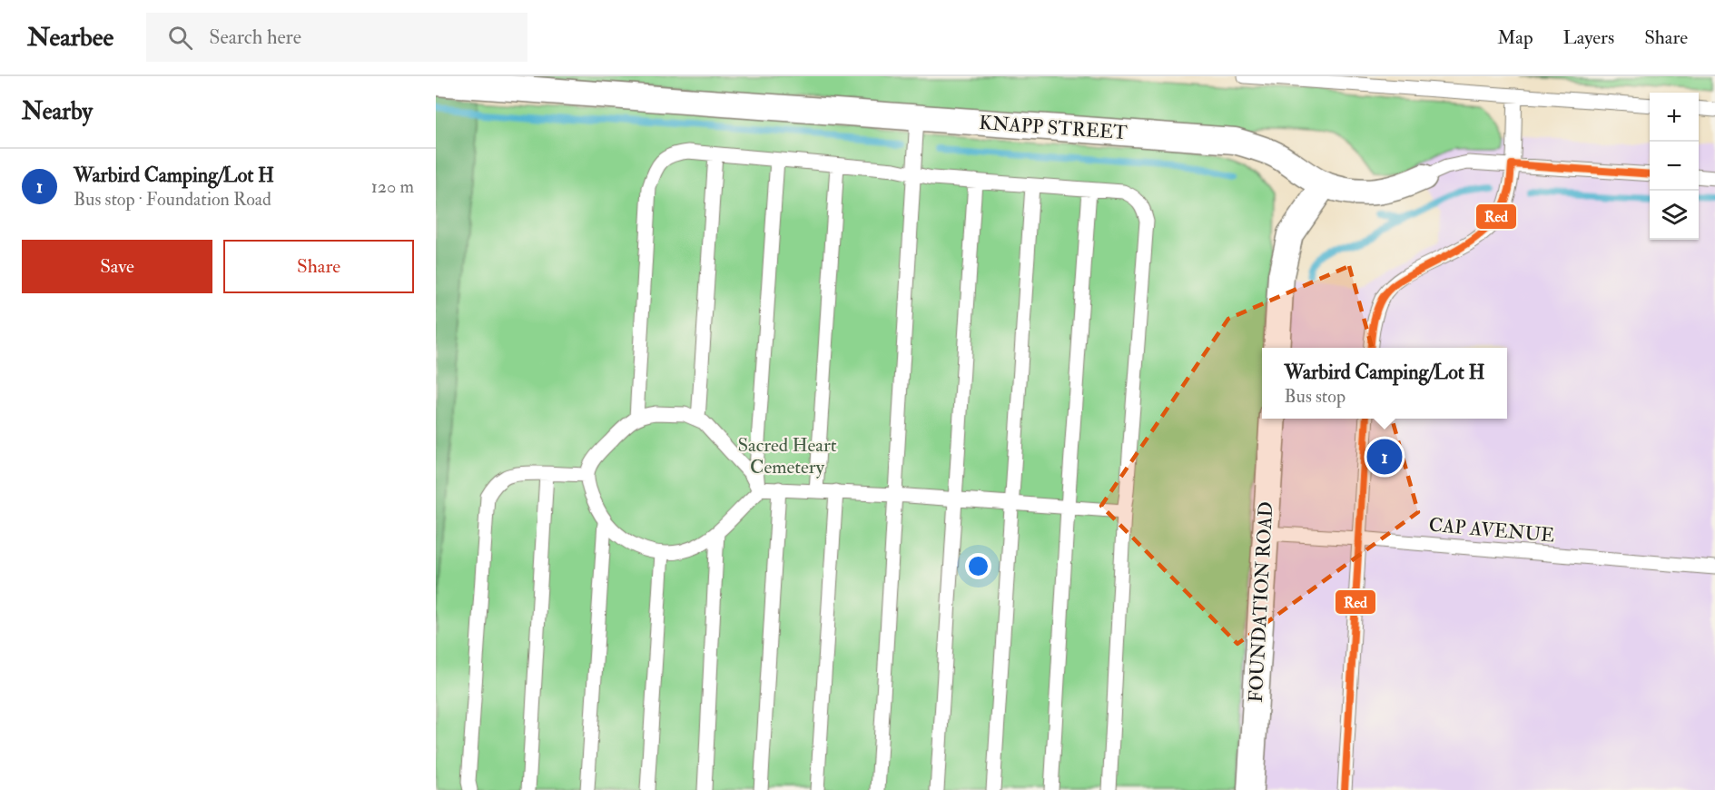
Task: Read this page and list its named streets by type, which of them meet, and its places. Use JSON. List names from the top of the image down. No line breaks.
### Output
{"streets":{"street":["KNAPP STREET","FOUNDATION ROAD"],"lane":["CAP AVENUE"]},"crossings":[["CAP AVENUE","FOUNDATION ROAD"]],"parks":["Sacred Heart Cemetery"],"lines":["transit line Red"],"page":{"header":"Nearbee","search":"Search here","nav":["Map","Layers","Share"],"heading":"Nearby","map_buttons":["+","−"],"list":[{"mark":"1","name":"Warbird Camping/Lot H","note":"Bus stop · Foundation Road","value":"120 m"}],"buttons":["Save","Share"],"popup":["Warbird Camping/Lot H","Bus stop"],"pins":"1"}}
